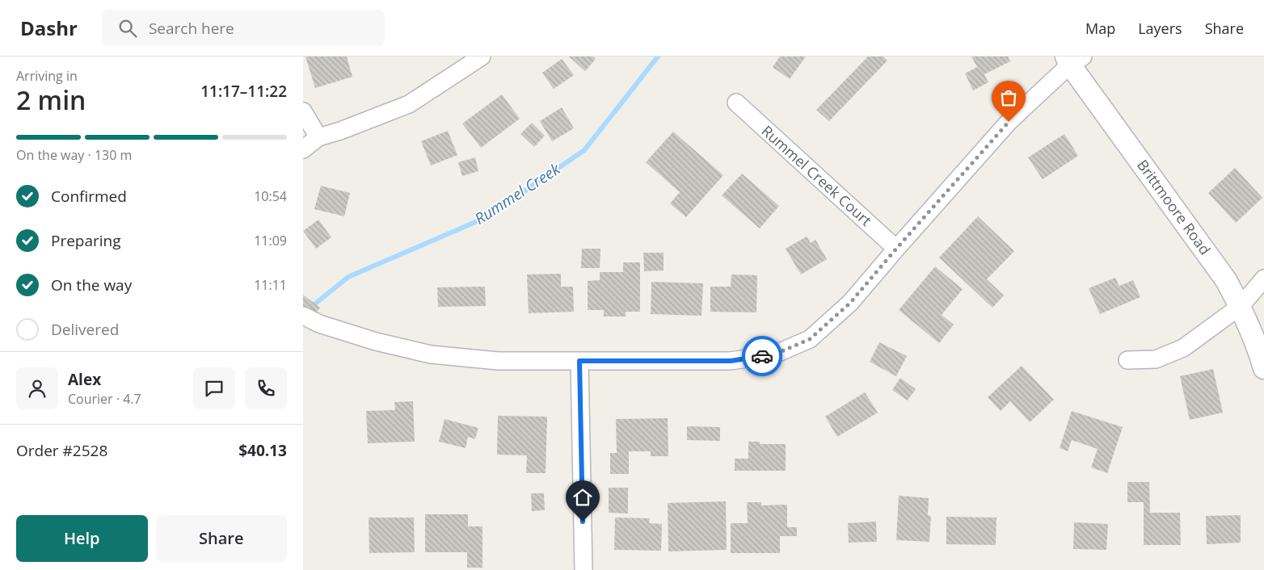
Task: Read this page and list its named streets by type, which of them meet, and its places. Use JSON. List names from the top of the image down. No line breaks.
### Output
{"streets":{"street":["Rummel Creek Court","Brittmoore Road"]},"water":["Rummel Creek"],"page":{"header":"Dashr","search":"Search here","nav":["Map","Layers","Share"],"heading":["2 min","Arriving in","11:17–11:22"],"panel":["Alex","Courier · 4.7","Order #2528","$40.13"],"bar":"On the way · 130 m","list":[["Confirmed","10:54"],["Preparing","11:09"],["On the way","11:11"],"Delivered"],"buttons":["Help","Share"]}}
